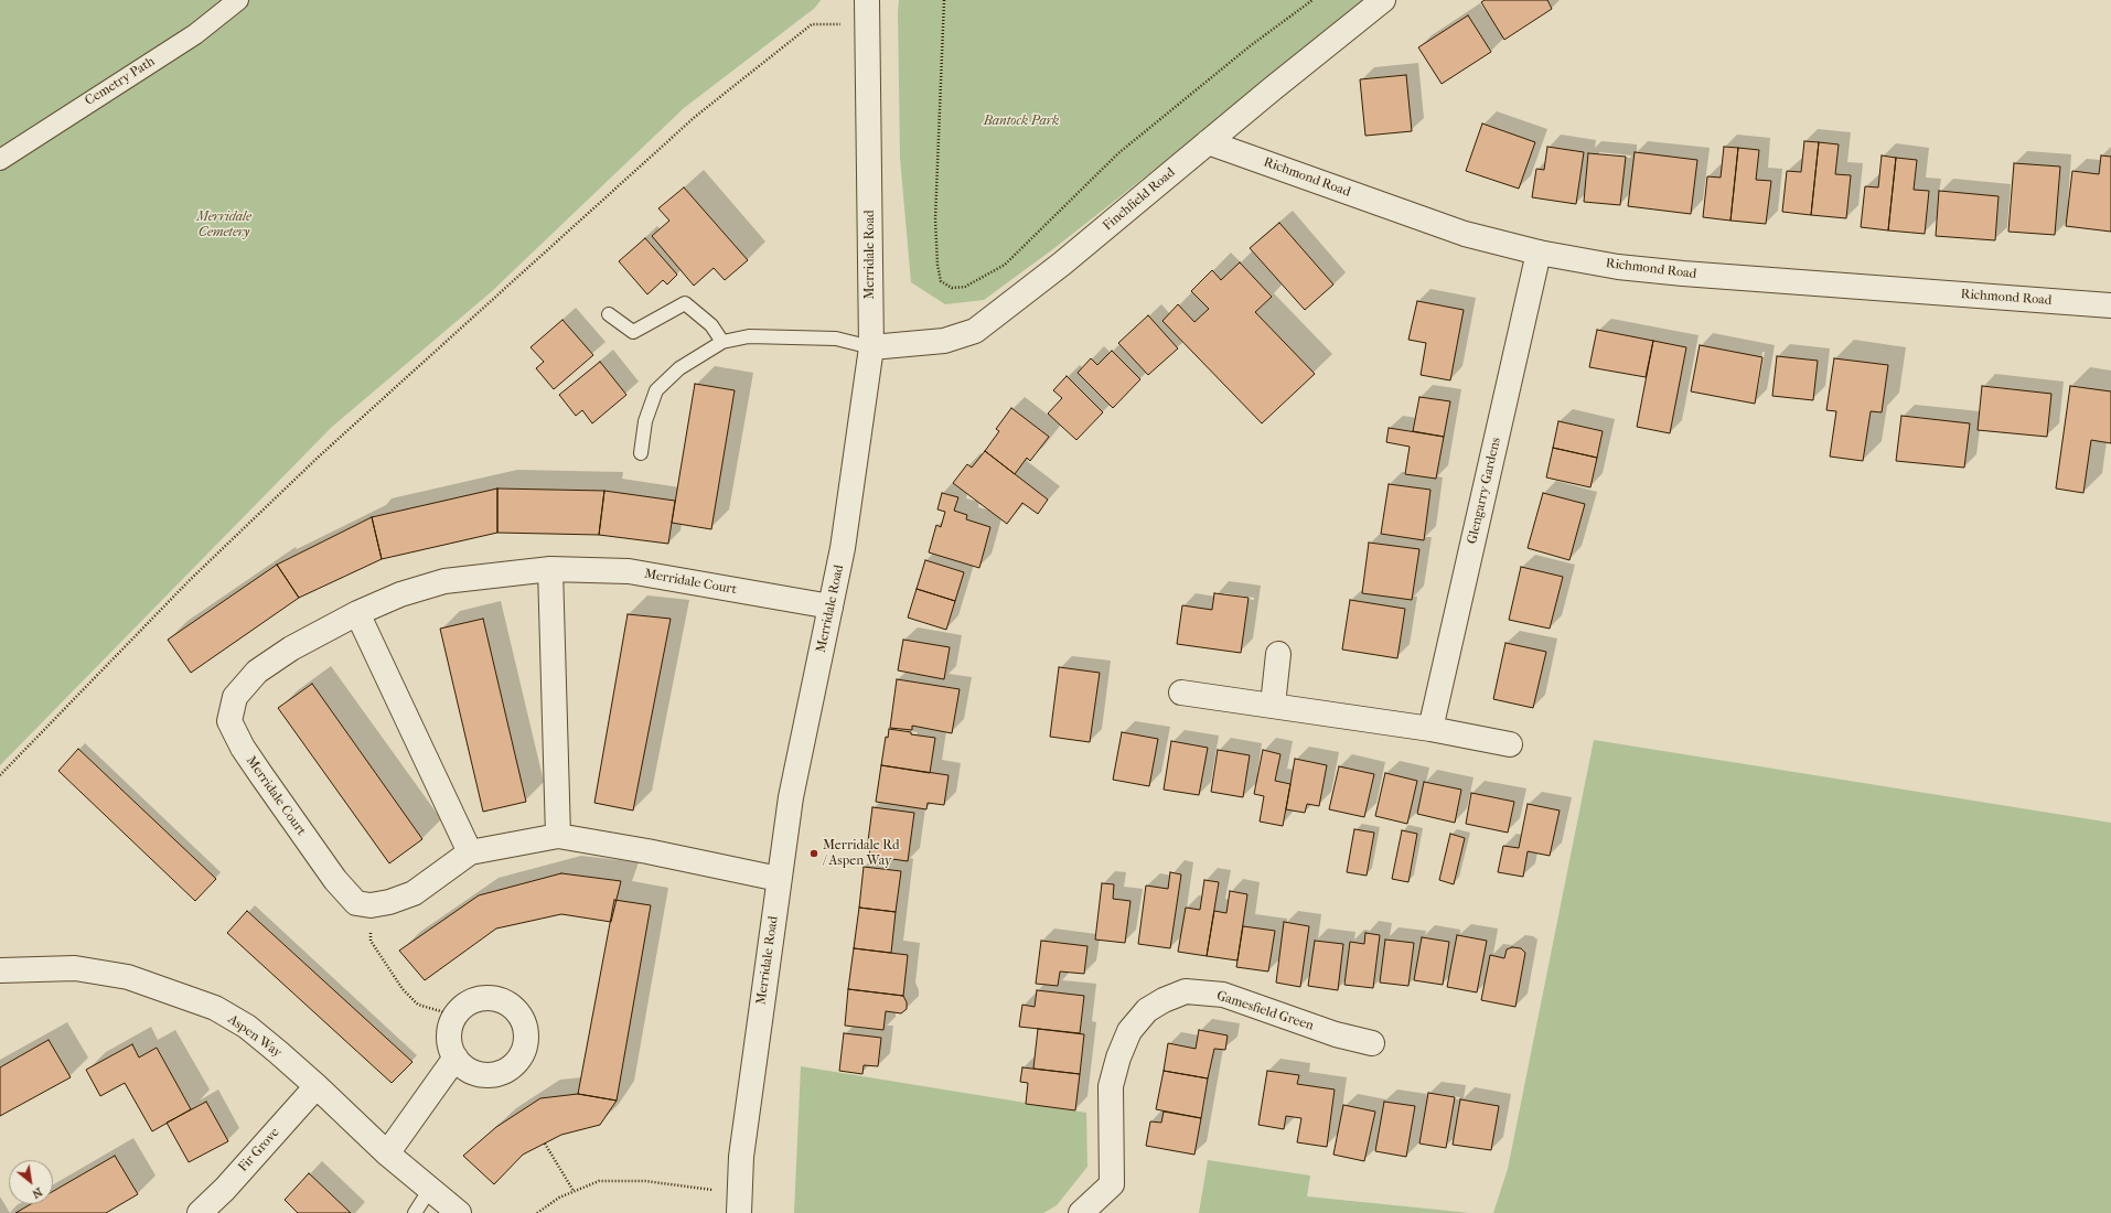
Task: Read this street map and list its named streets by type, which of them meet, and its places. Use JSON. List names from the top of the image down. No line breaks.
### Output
{"streets":{"street":["Cemetry Path","Richmond Road","Finchfield Road","Merridale Road","Glengarry Gardens","Merridale Court","Gamesfield Green","Aspen Way","Fir Grove"]},"crossings":[["Richmond Road","Finchfield Road"],["Richmond Road","Glengarry Gardens"],["Finchfield Road","Merridale Road"],["Merridale Road","Merridale Court"],["Aspen Way","Fir Grove"]],"parks":["Bantock Park","Merridale Cemetery"],"places":["Merridale Rd / Aspen Way"],"north":"bottom right"}
